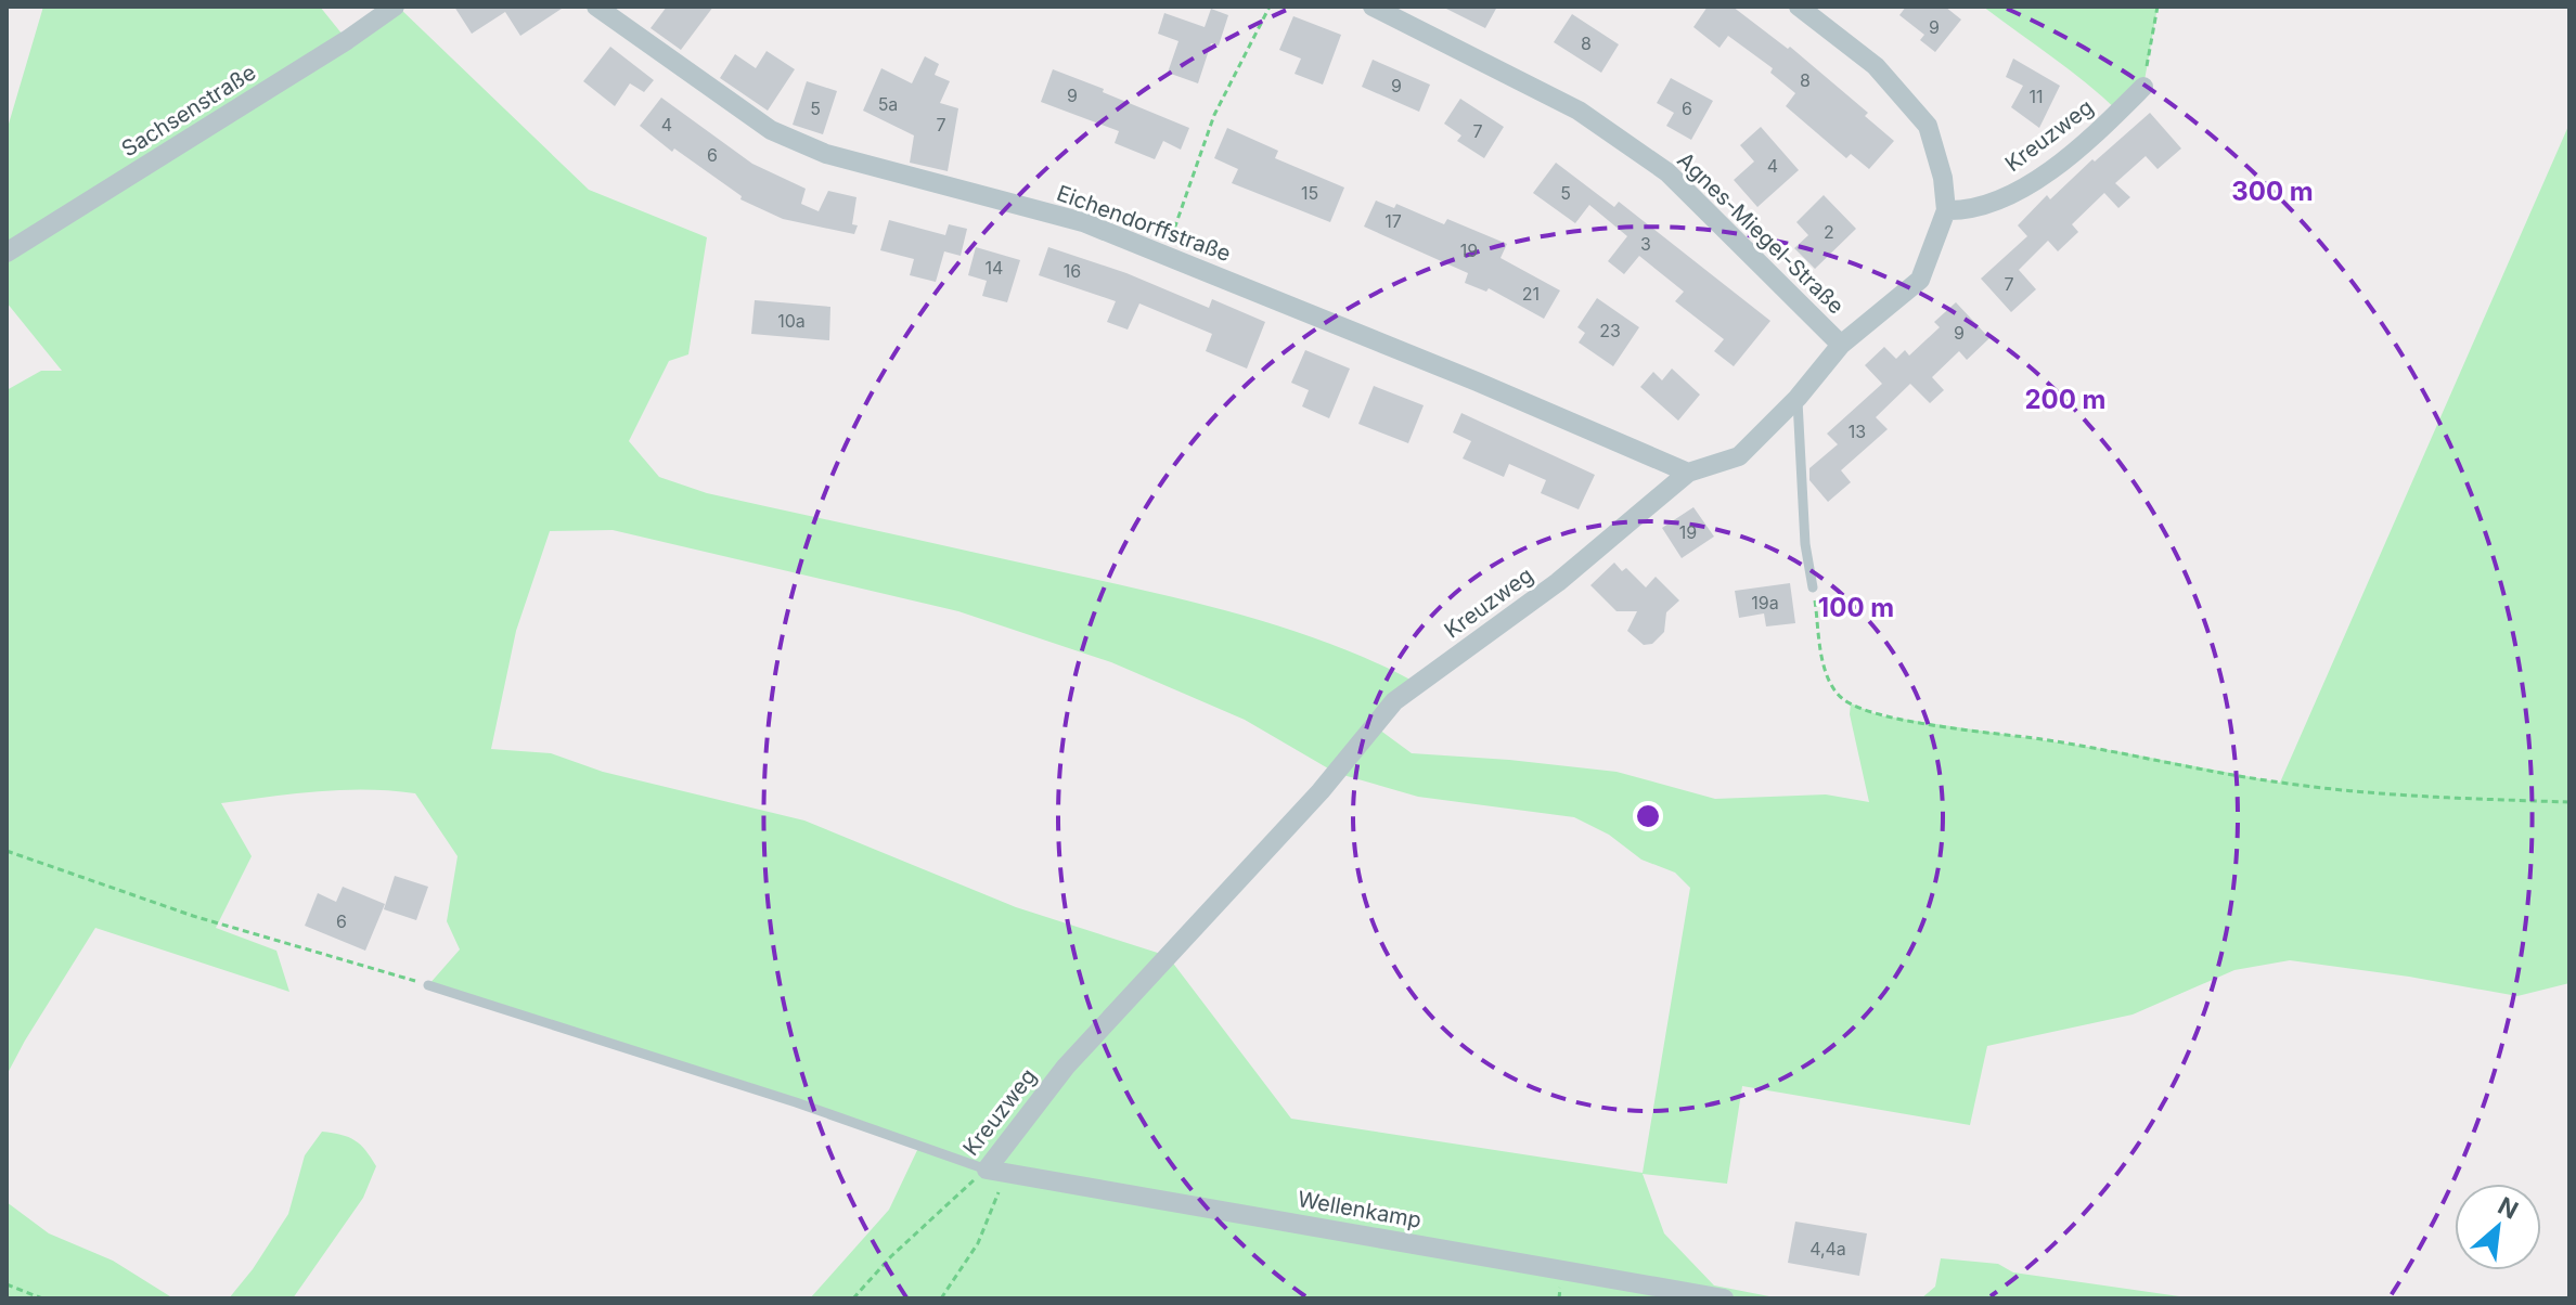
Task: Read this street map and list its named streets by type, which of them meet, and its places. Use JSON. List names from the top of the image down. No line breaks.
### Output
{"streets":{"street":["Sachsenstraße","Kreuzweg","Eichendorffstraße","Agnes-Miegel-Straße","Wellenkamp"]},"crossings":[["Kreuzweg","Eichendorffstraße"],["Kreuzweg","Agnes-Miegel-Straße"],["Kreuzweg","Wellenkamp"]],"house_numbers":["9","8","8","9","9","11","5a","5","6","4","7","7","6","4","15","5","17","2","3","19","14","16","7","21","10a","23","9","13","19","19a","6","4,4a"],"north":"top right","rings":["300 m","200 m","100 m"]}
